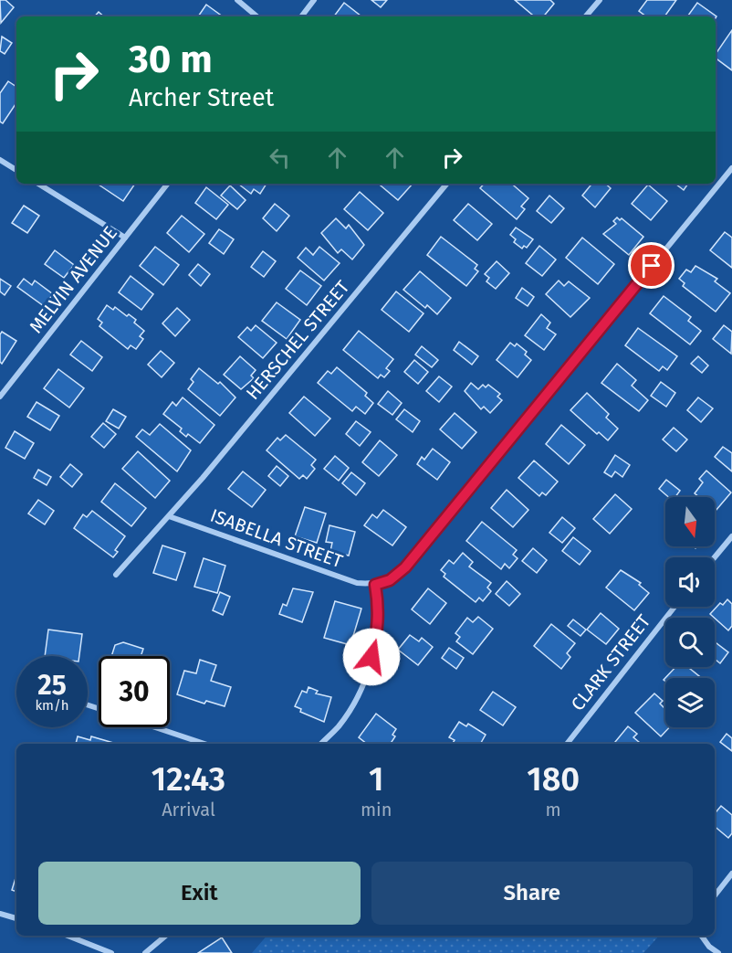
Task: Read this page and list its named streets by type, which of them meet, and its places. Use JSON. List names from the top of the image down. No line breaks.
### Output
{"streets":{"street":["MELVIN AVENUE","HERSCHEL STREET","ISABELLA STREET","CLARK STREET"]},"crossings":[["HERSCHEL STREET","ISABELLA STREET"]],"north":"bottom","page":{"turn":["30 m","Archer Street"],"speed":"25 km/h","limit":"30","eta":["12:43","Arrival","1","min","180","m"],"buttons":["Exit","Share"]}}
